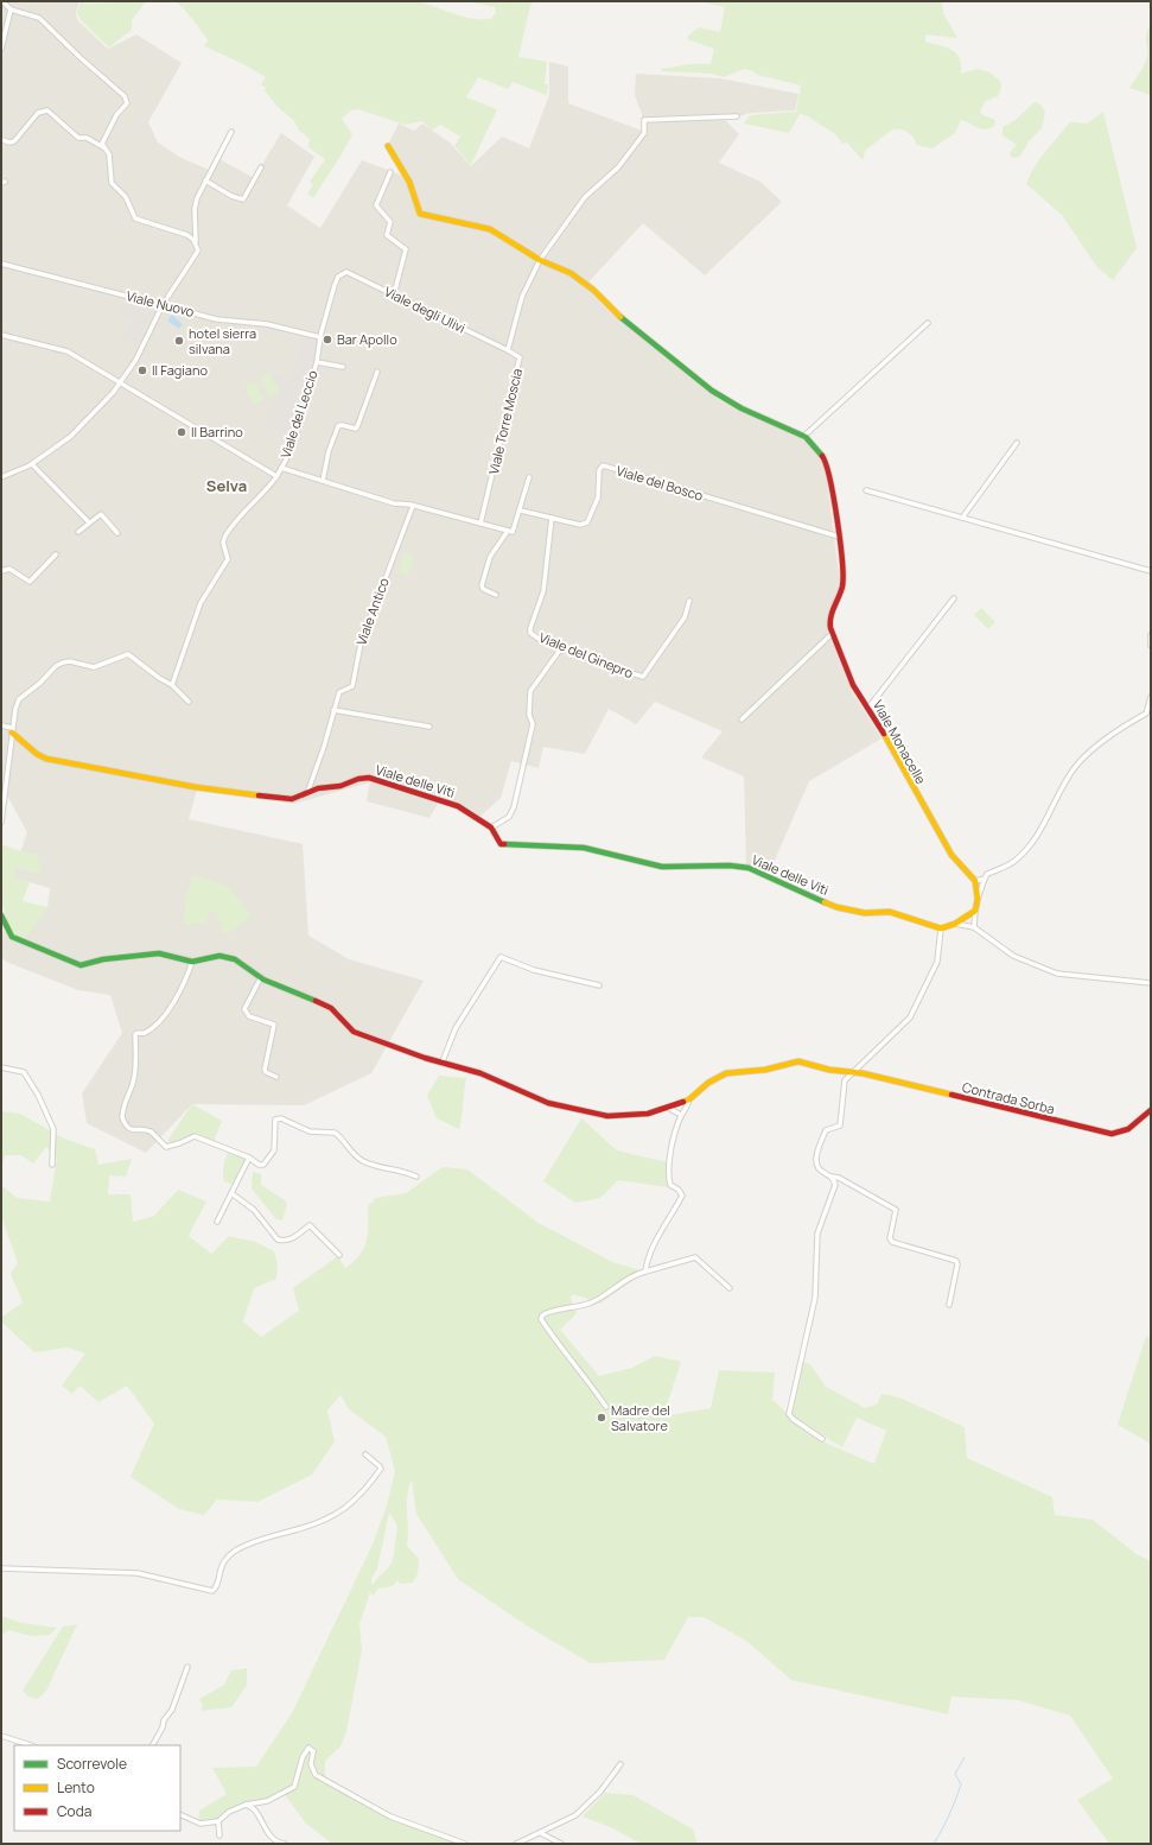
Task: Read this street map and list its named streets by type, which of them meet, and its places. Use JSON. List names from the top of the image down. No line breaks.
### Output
{"streets":{"street":["Viale Nuovo","Viale degli Ulivi","Viale del Leccio","Viale Torre Moscia","Viale del Bosco","Viale Antico","Viale del Ginepro","Viale Monacelle","Viale delle Viti","Contrada Sorba"]},"crossings":[["Viale Nuovo","Viale del Leccio"],["Viale degli Ulivi","Viale del Leccio"],["Viale degli Ulivi","Viale Torre Moscia"],["Viale del Bosco","Viale del Ginepro"],["Viale del Bosco","Viale Monacelle"],["Viale Antico","Viale delle Viti"]],"districts":["Selva"],"places":["Bar Apollo","hotel sierra silvana","Il Fagiano","Il Barrino","Madre del Salvatore"],"legend":["Scorrevole","Lento","Coda"]}
